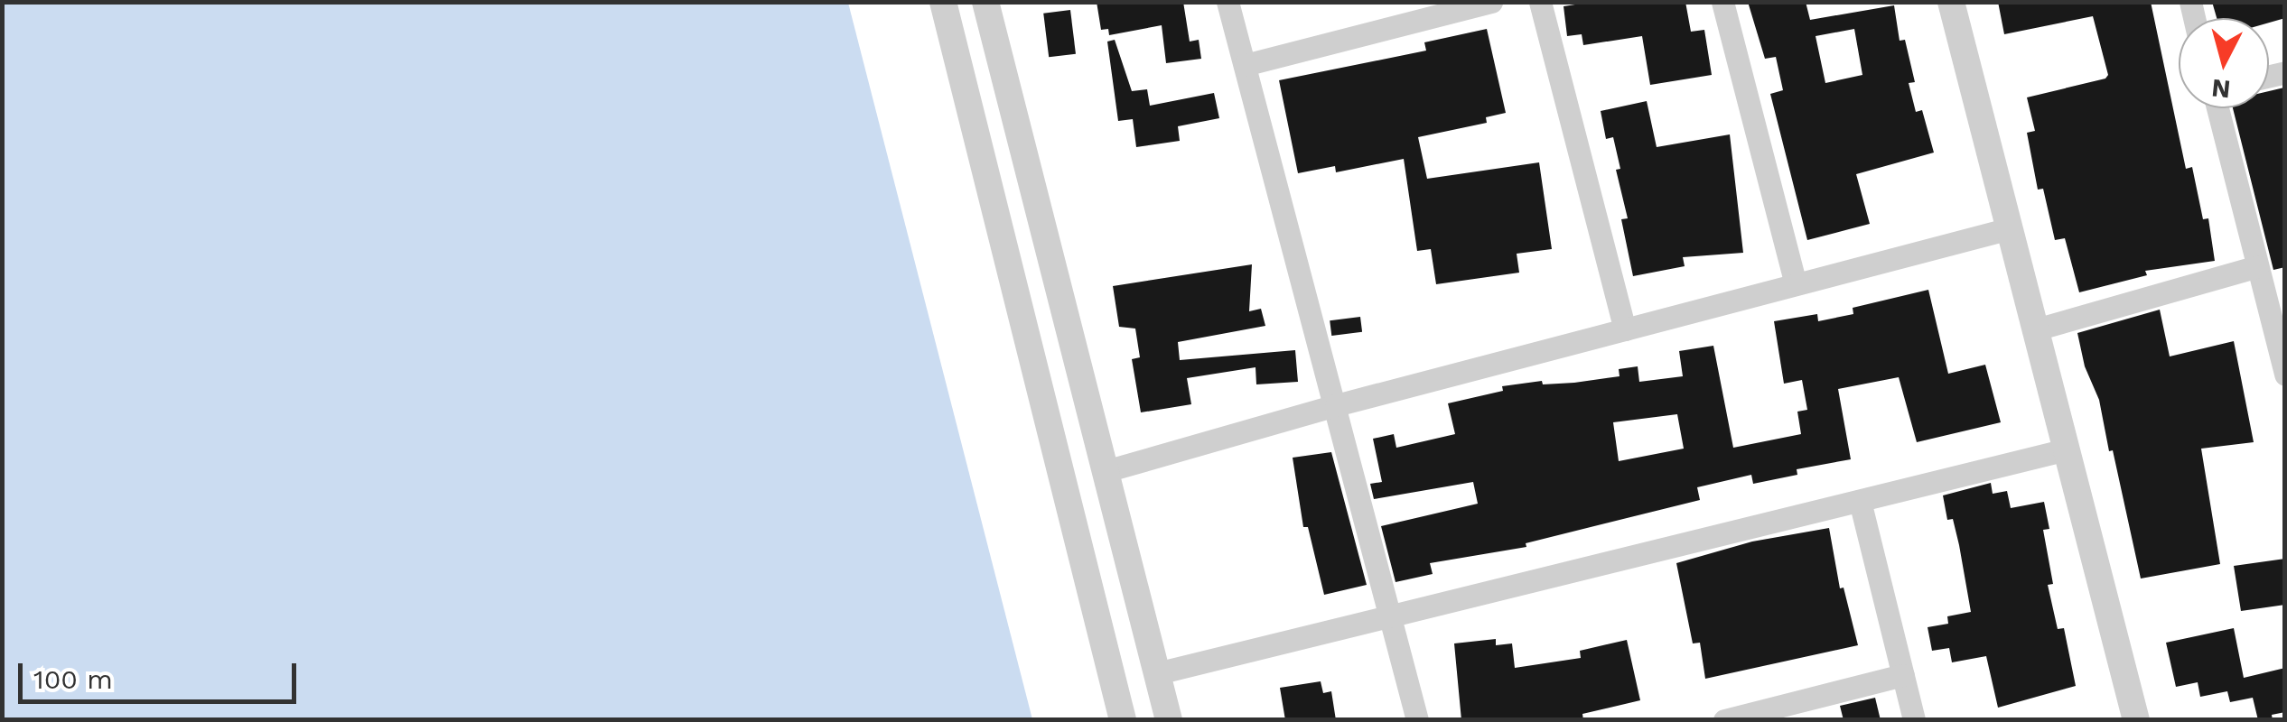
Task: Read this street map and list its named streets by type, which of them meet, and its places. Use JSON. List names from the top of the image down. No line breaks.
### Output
{"scale_bar":"100 m","north":"bottom"}
